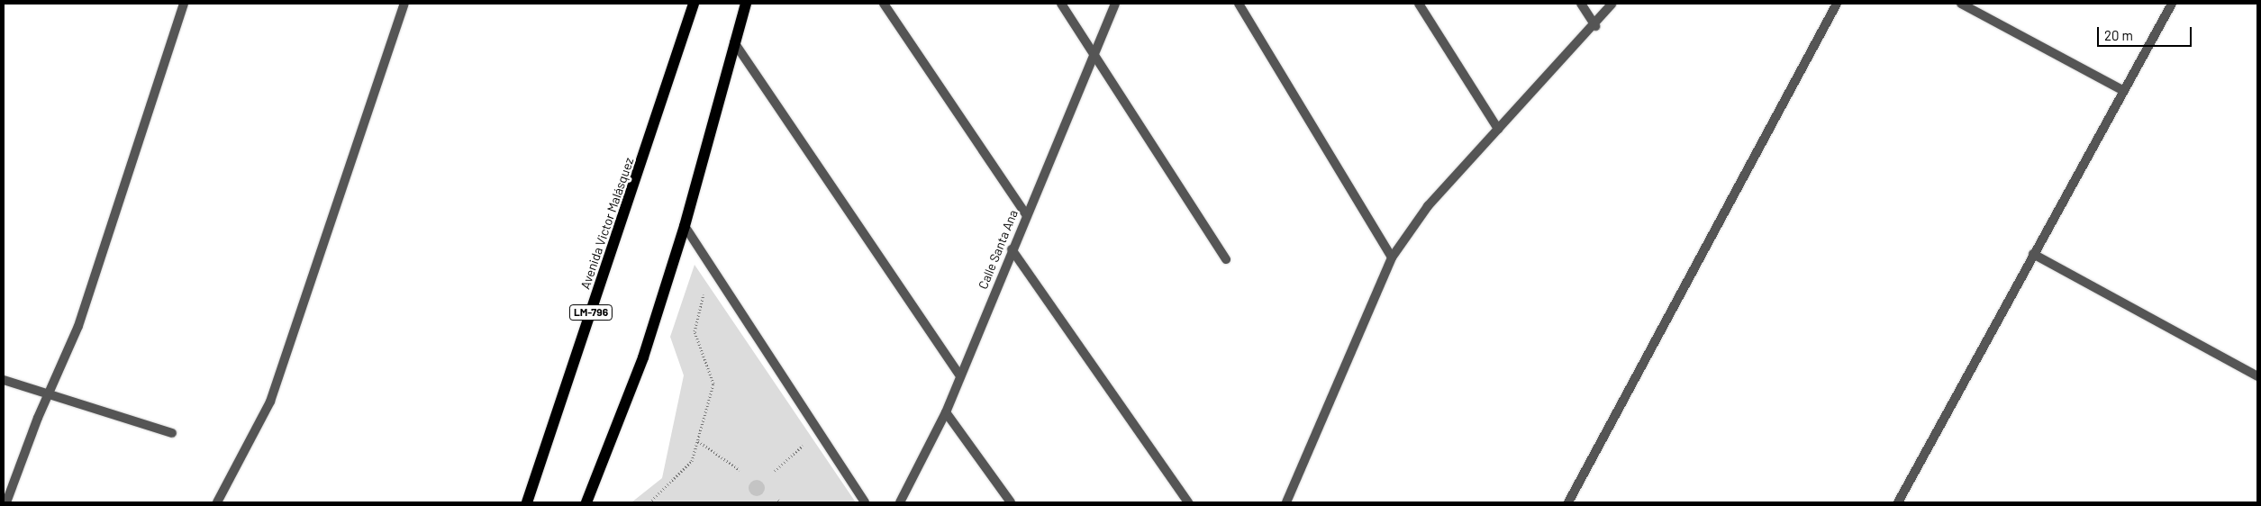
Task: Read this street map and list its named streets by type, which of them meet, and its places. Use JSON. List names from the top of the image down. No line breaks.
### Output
{"streets":{"main road":["Avenida Victor Malásquez","LM-796"],"street":["Calle Santa Ana"]},"scale_bar":"20 m"}
